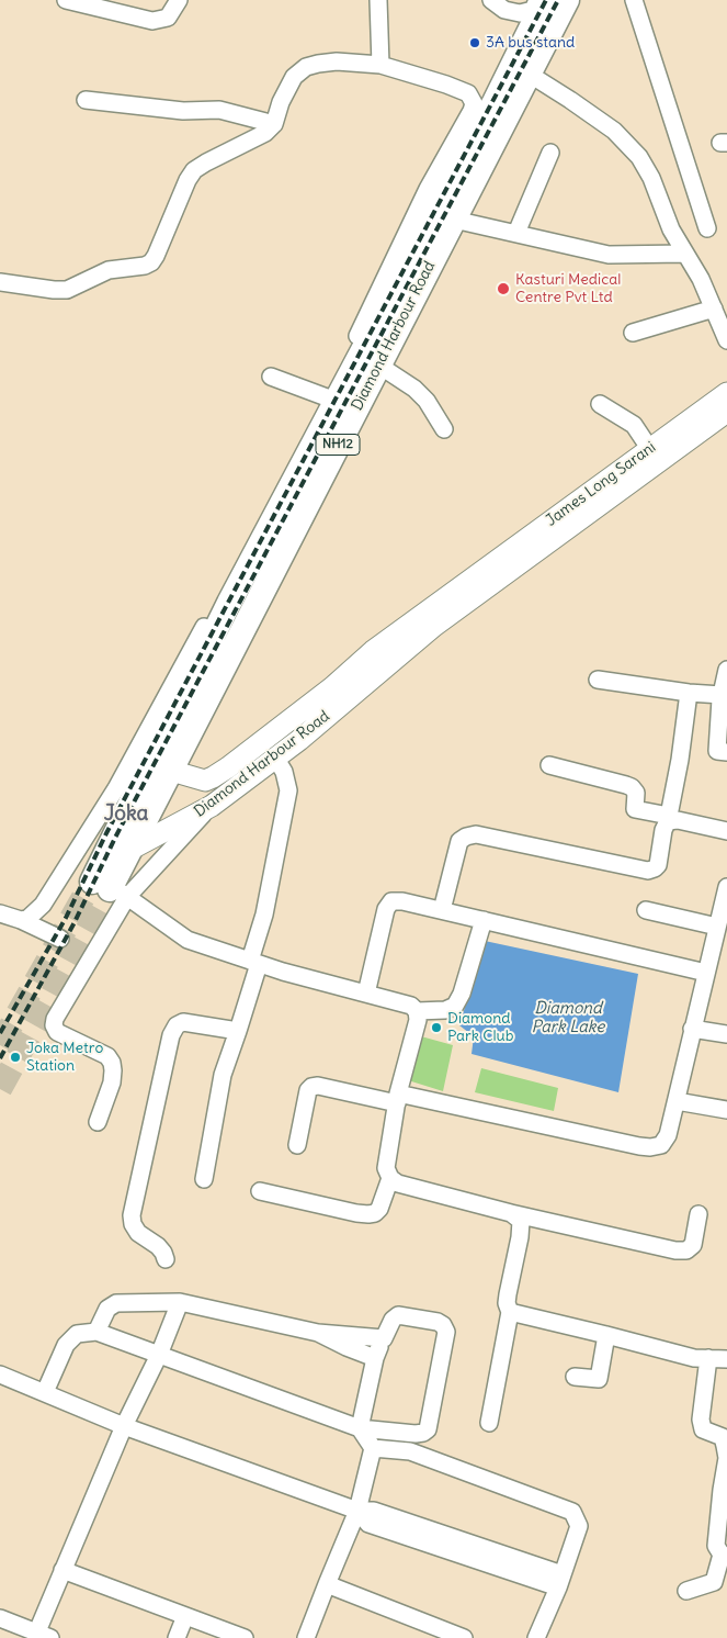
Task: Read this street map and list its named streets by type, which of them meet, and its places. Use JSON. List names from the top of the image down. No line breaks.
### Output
{"streets":{"highway":["Diamond Harbour Road","NH12"],"main road":["James Long Sarani"]},"crossings":[["Diamond Harbour Road","James Long Sarani"]],"districts":["Joka"],"water":["Diamond Park Lake"],"places":["3A bus stand","Kasturi Medical Centre Pvt Ltd","Diamond Park Club","Joka Metro Station"]}
